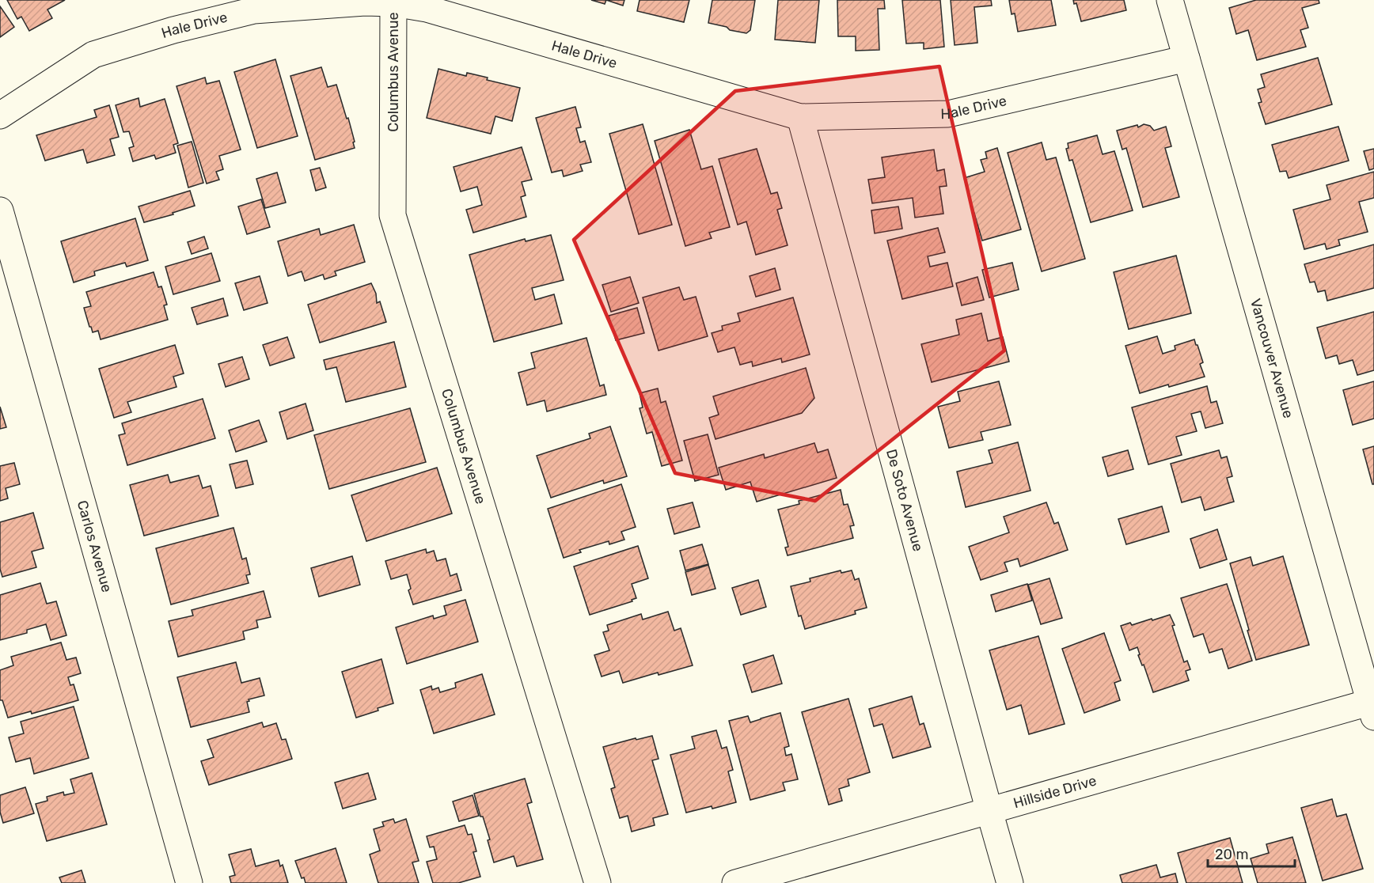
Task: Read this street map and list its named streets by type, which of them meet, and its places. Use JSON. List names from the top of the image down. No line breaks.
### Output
{"streets":{"street":["Hale Drive","Columbus Avenue","Vancouver Avenue","De Soto Avenue","Carlos Avenue","Hillside Drive"]},"crossings":[["Hale Drive","Columbus Avenue"],["Hale Drive","Vancouver Avenue"],["Hale Drive","De Soto Avenue"],["Vancouver Avenue","Hillside Drive"],["De Soto Avenue","Hillside Drive"]],"scale_bar":"20 m"}
